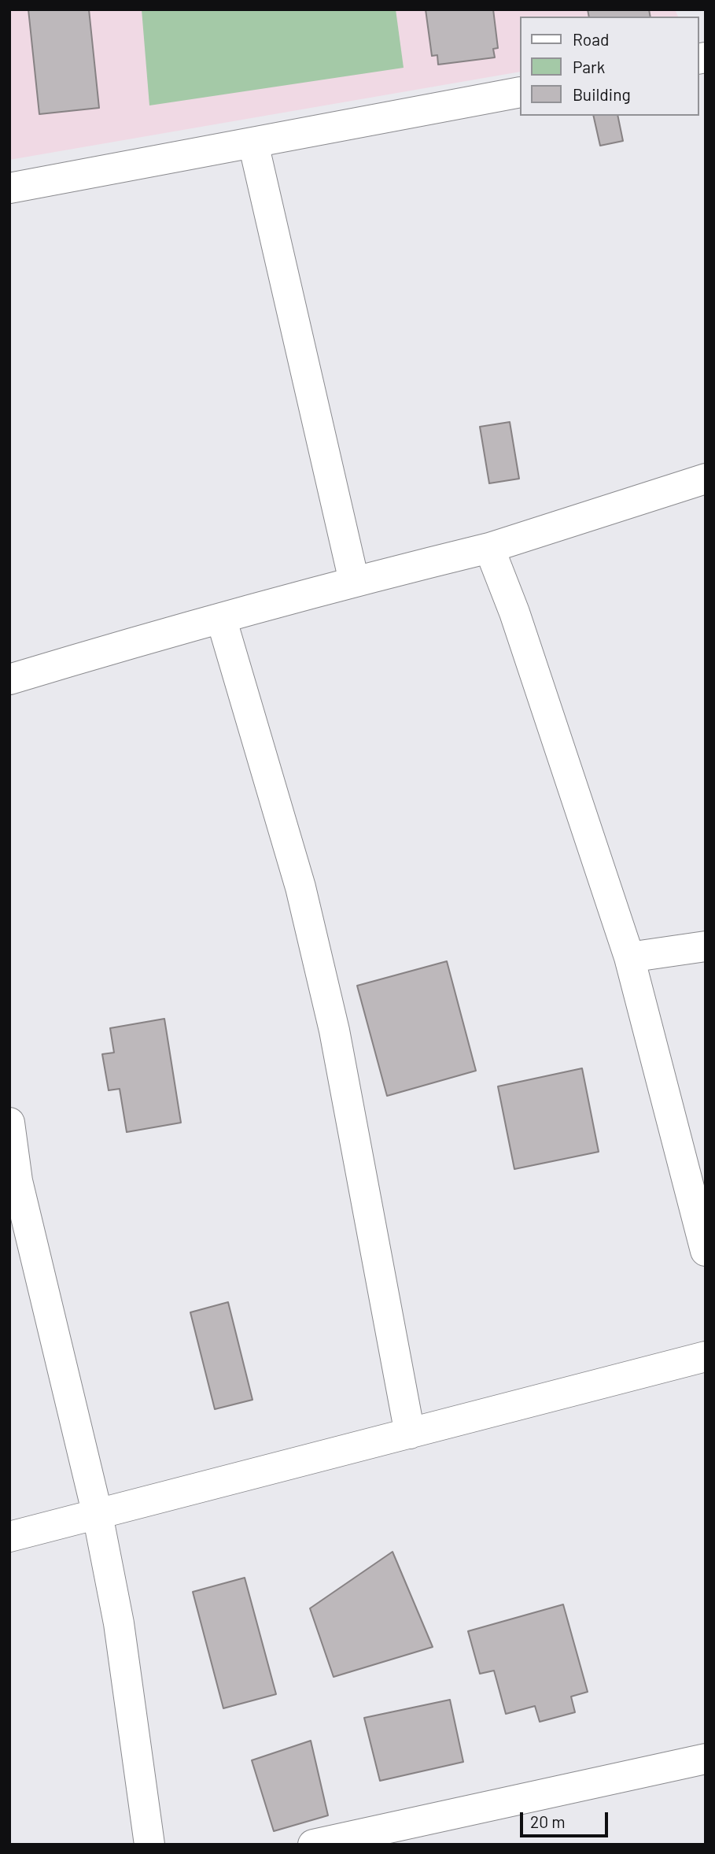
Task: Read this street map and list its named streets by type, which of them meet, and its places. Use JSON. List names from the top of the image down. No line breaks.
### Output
{"legend":["Road","Park","Building"],"scale_bar":"20 m"}
